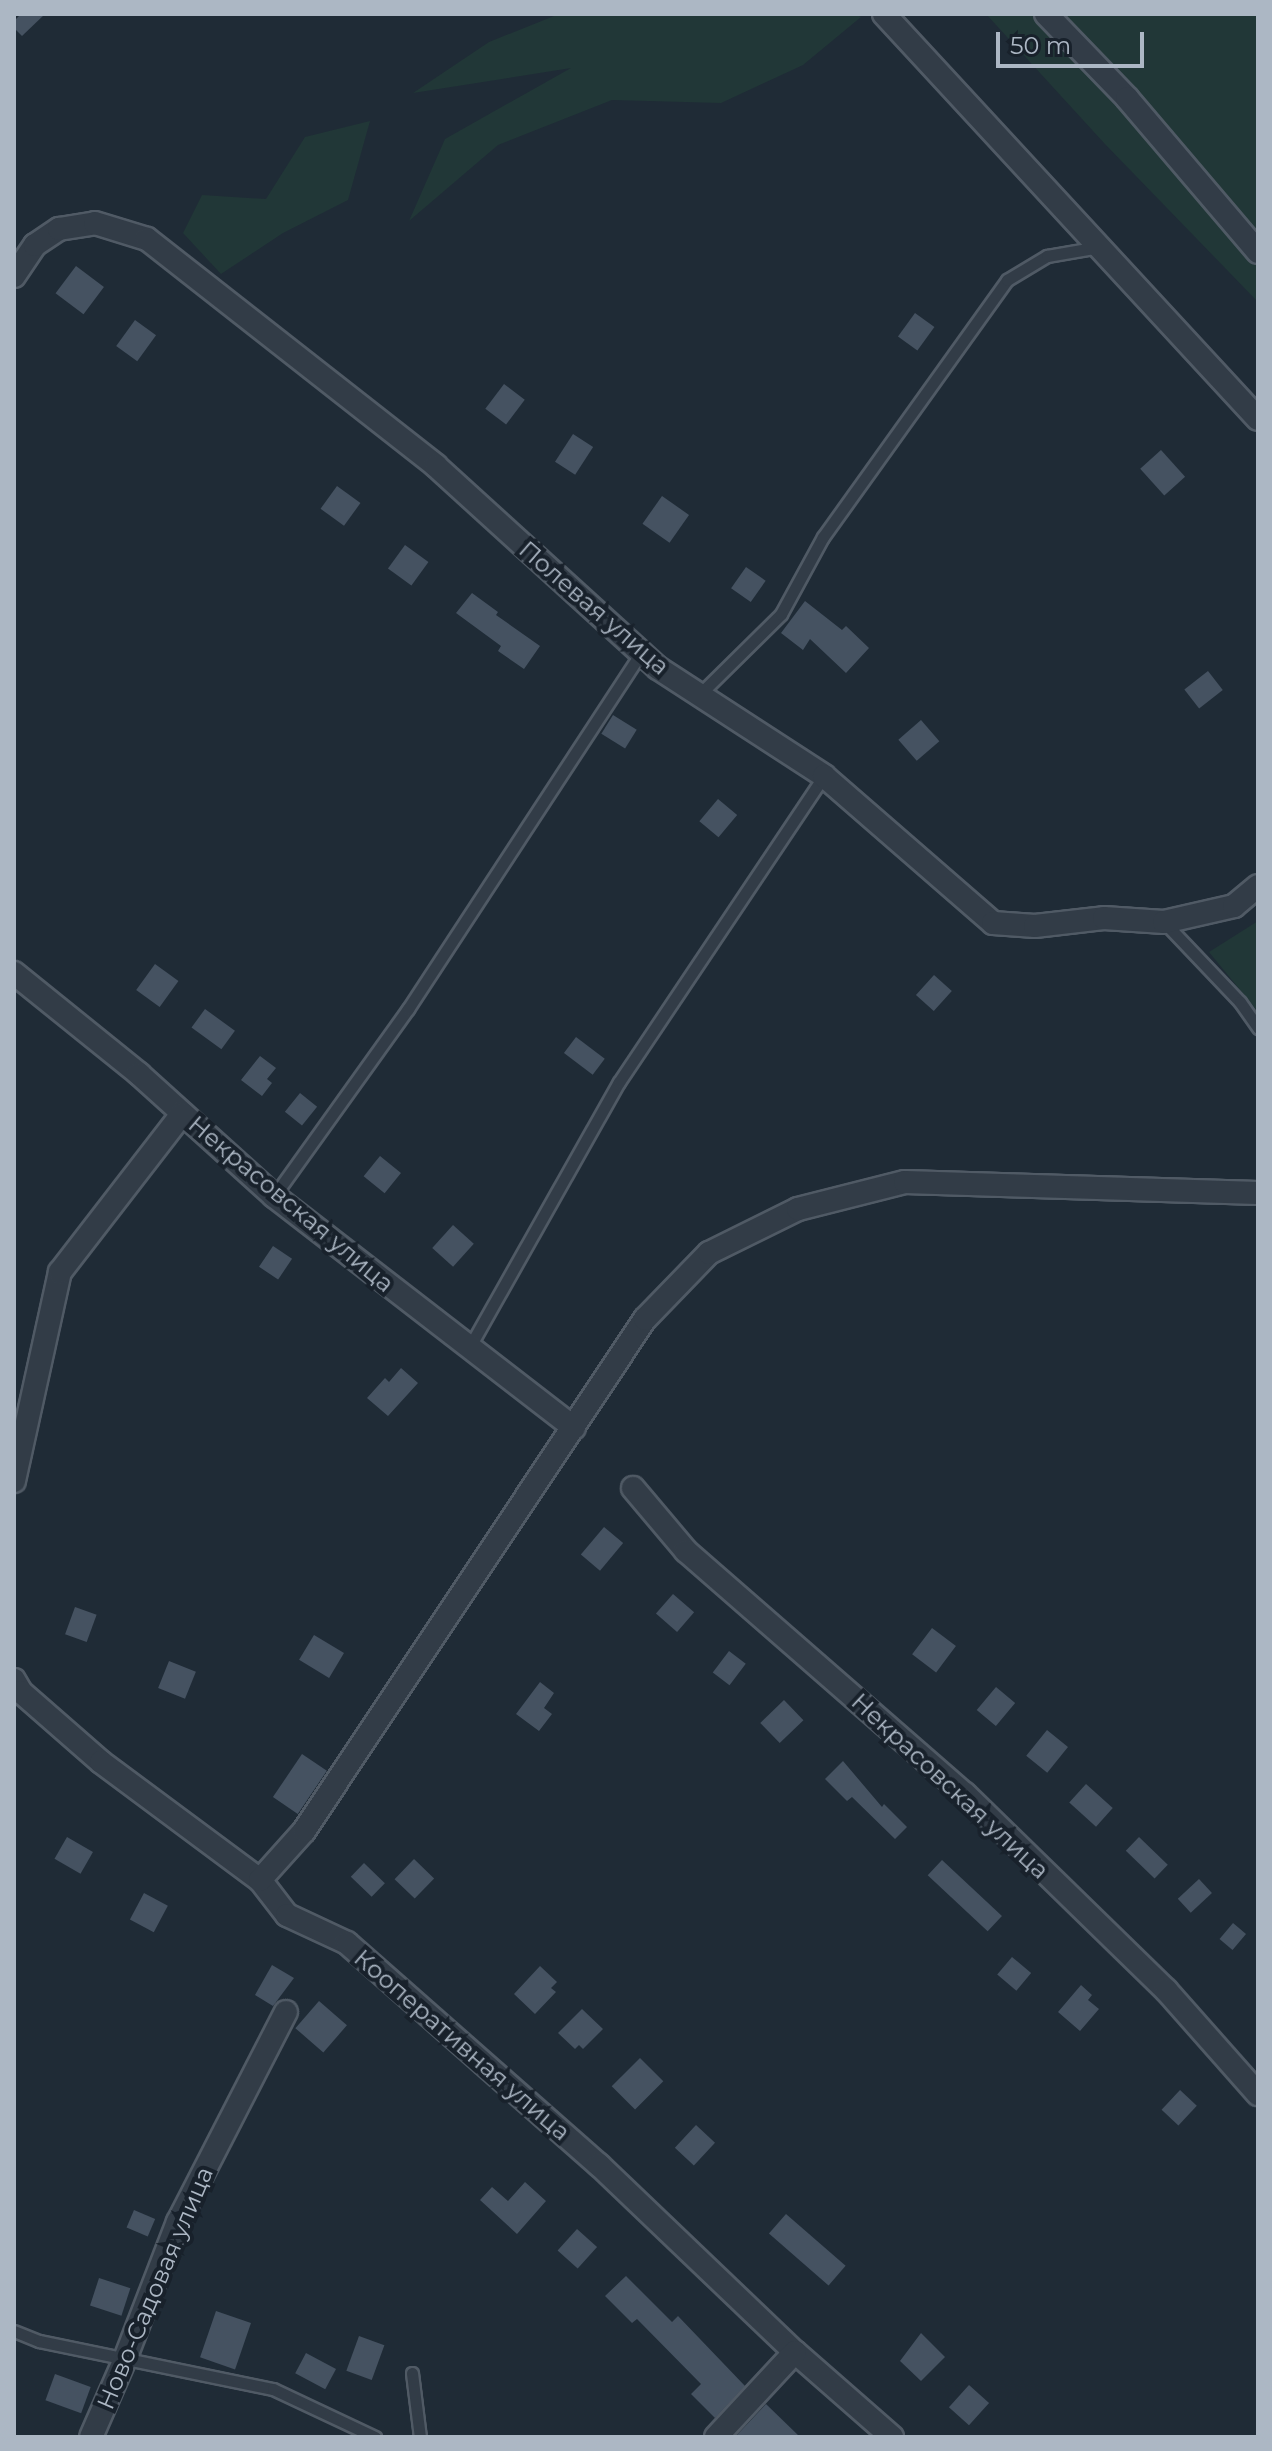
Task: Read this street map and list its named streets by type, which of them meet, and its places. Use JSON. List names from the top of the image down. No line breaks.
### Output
{"streets":{"street":["Полевая улица","Некрасовская улица","Кооперативная улица","Ново-Садовая улица"]},"scale_bar":"50 m"}
